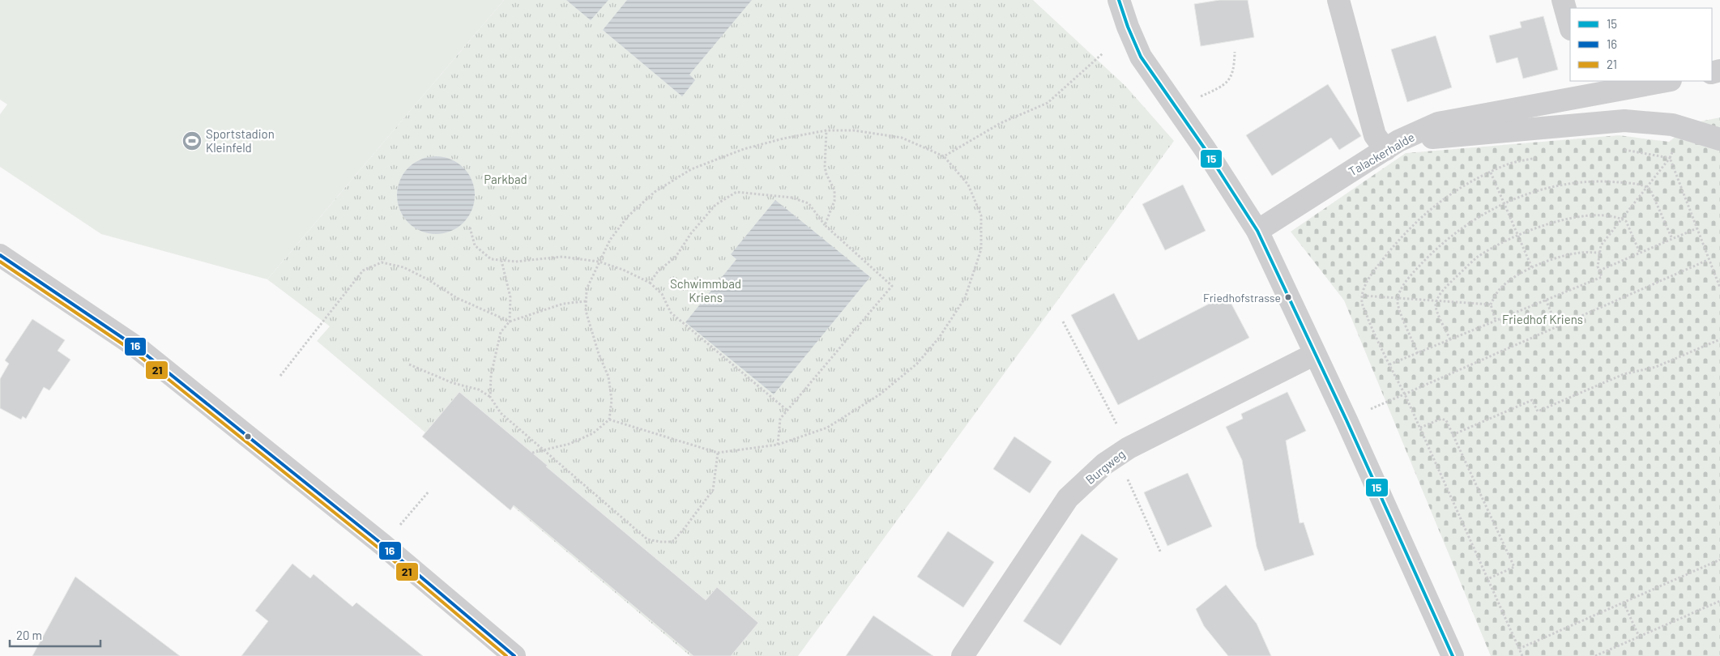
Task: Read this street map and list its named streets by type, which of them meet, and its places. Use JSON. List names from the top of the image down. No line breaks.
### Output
{"streets":{"street":["Talackerhalde","Burgweg"]},"parks":["Parkbad","Schwimmbad Kriens","Friedhof Kriens"],"places":{"sports":["Sportstadion Kleinfeld"],"other":["Friedhofstrasse"]},"lines":["transit line 15","transit line 16","transit line 21"],"legend":["15","16","21"],"scale_bar":"20 m"}
